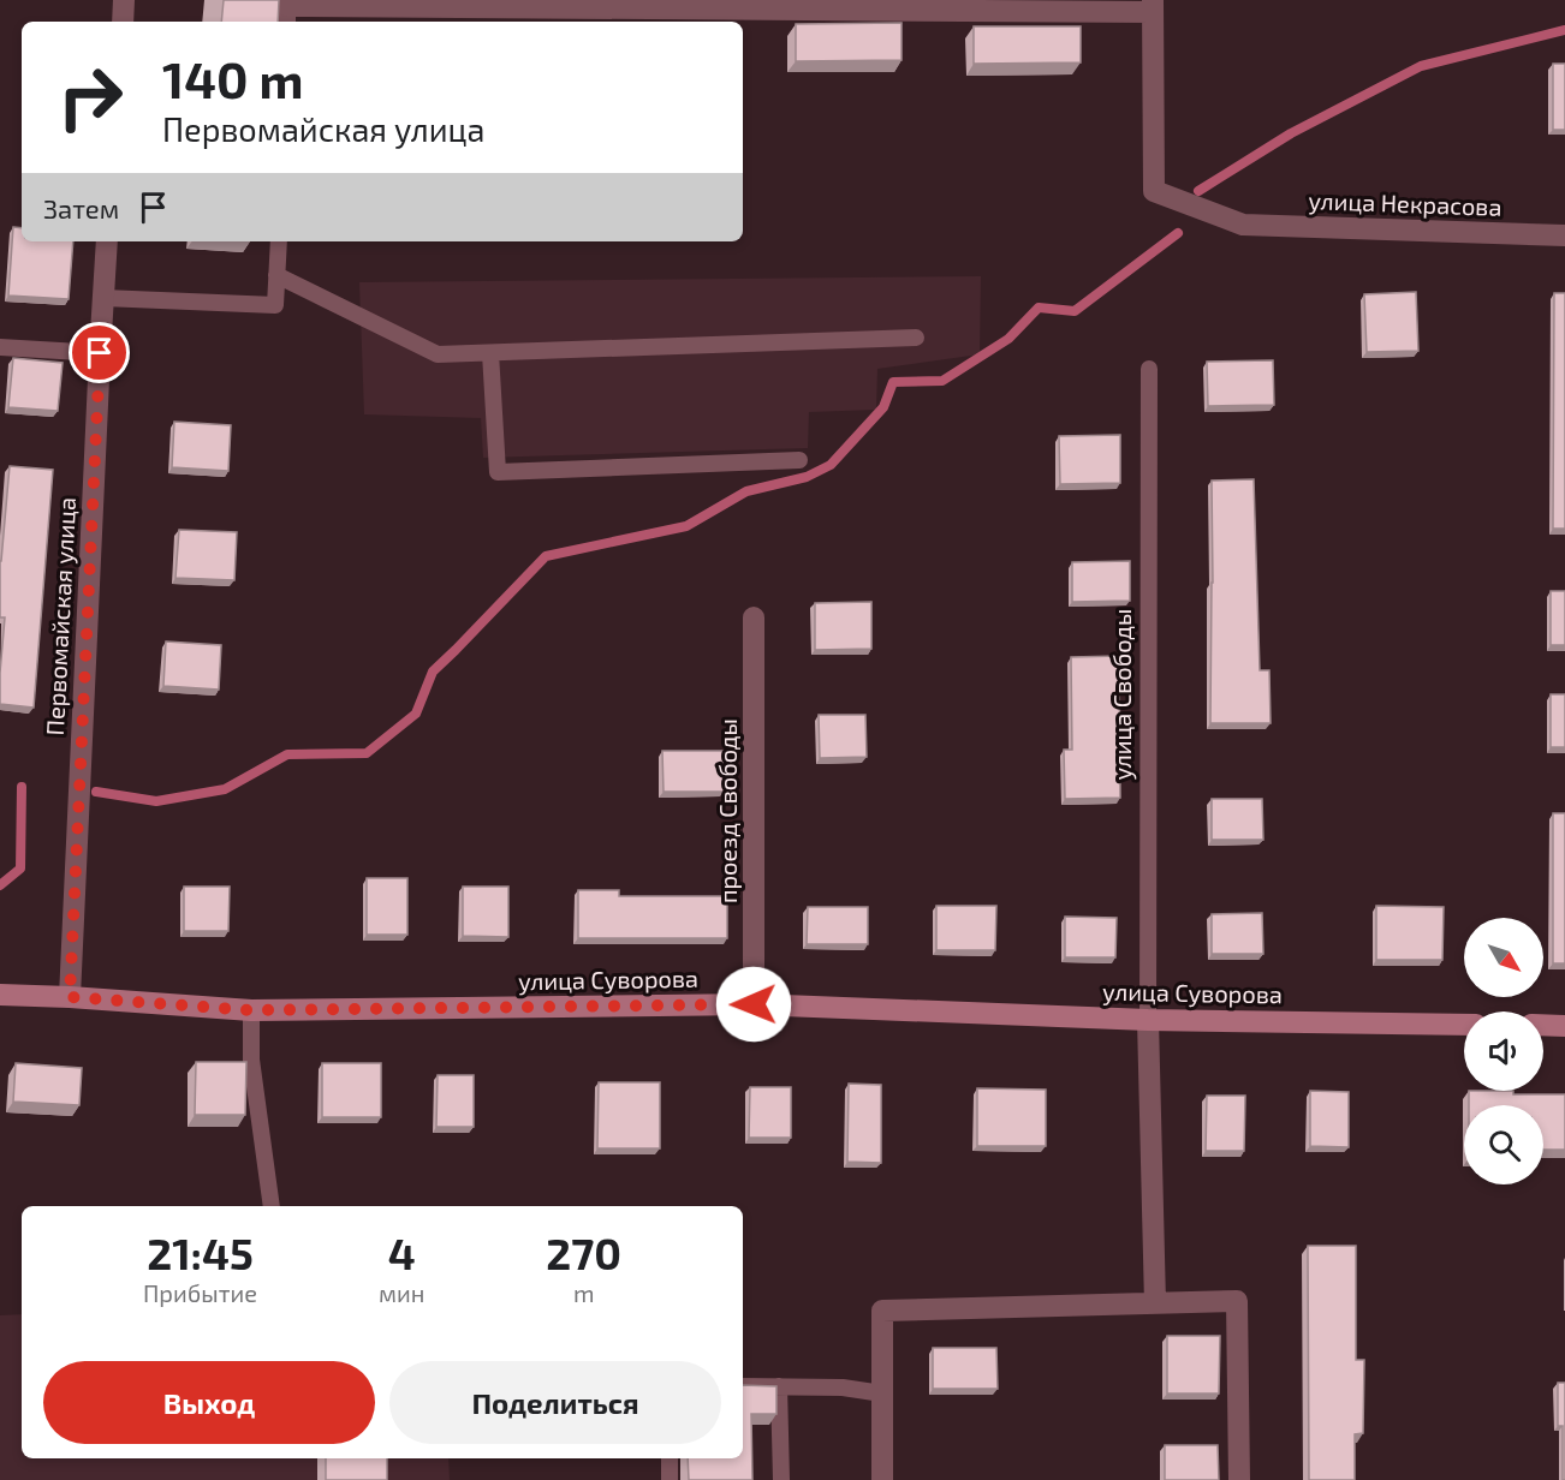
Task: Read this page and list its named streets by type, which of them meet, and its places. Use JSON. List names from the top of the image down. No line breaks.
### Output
{"streets":{"main road":["улица Суворова"],"street":["улица Некрасова","Первомайская улица","проезд Свободы"],"lane":["улица Свободы"]},"crossings":[["Первомайская улица","улица Суворова"],["улица Свободы","улица Суворова"],["проезд Свободы","улица Суворова"]],"north":"bottom right","page":{"turn":["140 m","Первомайская улица"],"then":"Затем","eta":["21:45","Прибытие","4","мин","270","m"],"buttons":["Выход","Поделиться"]}}
